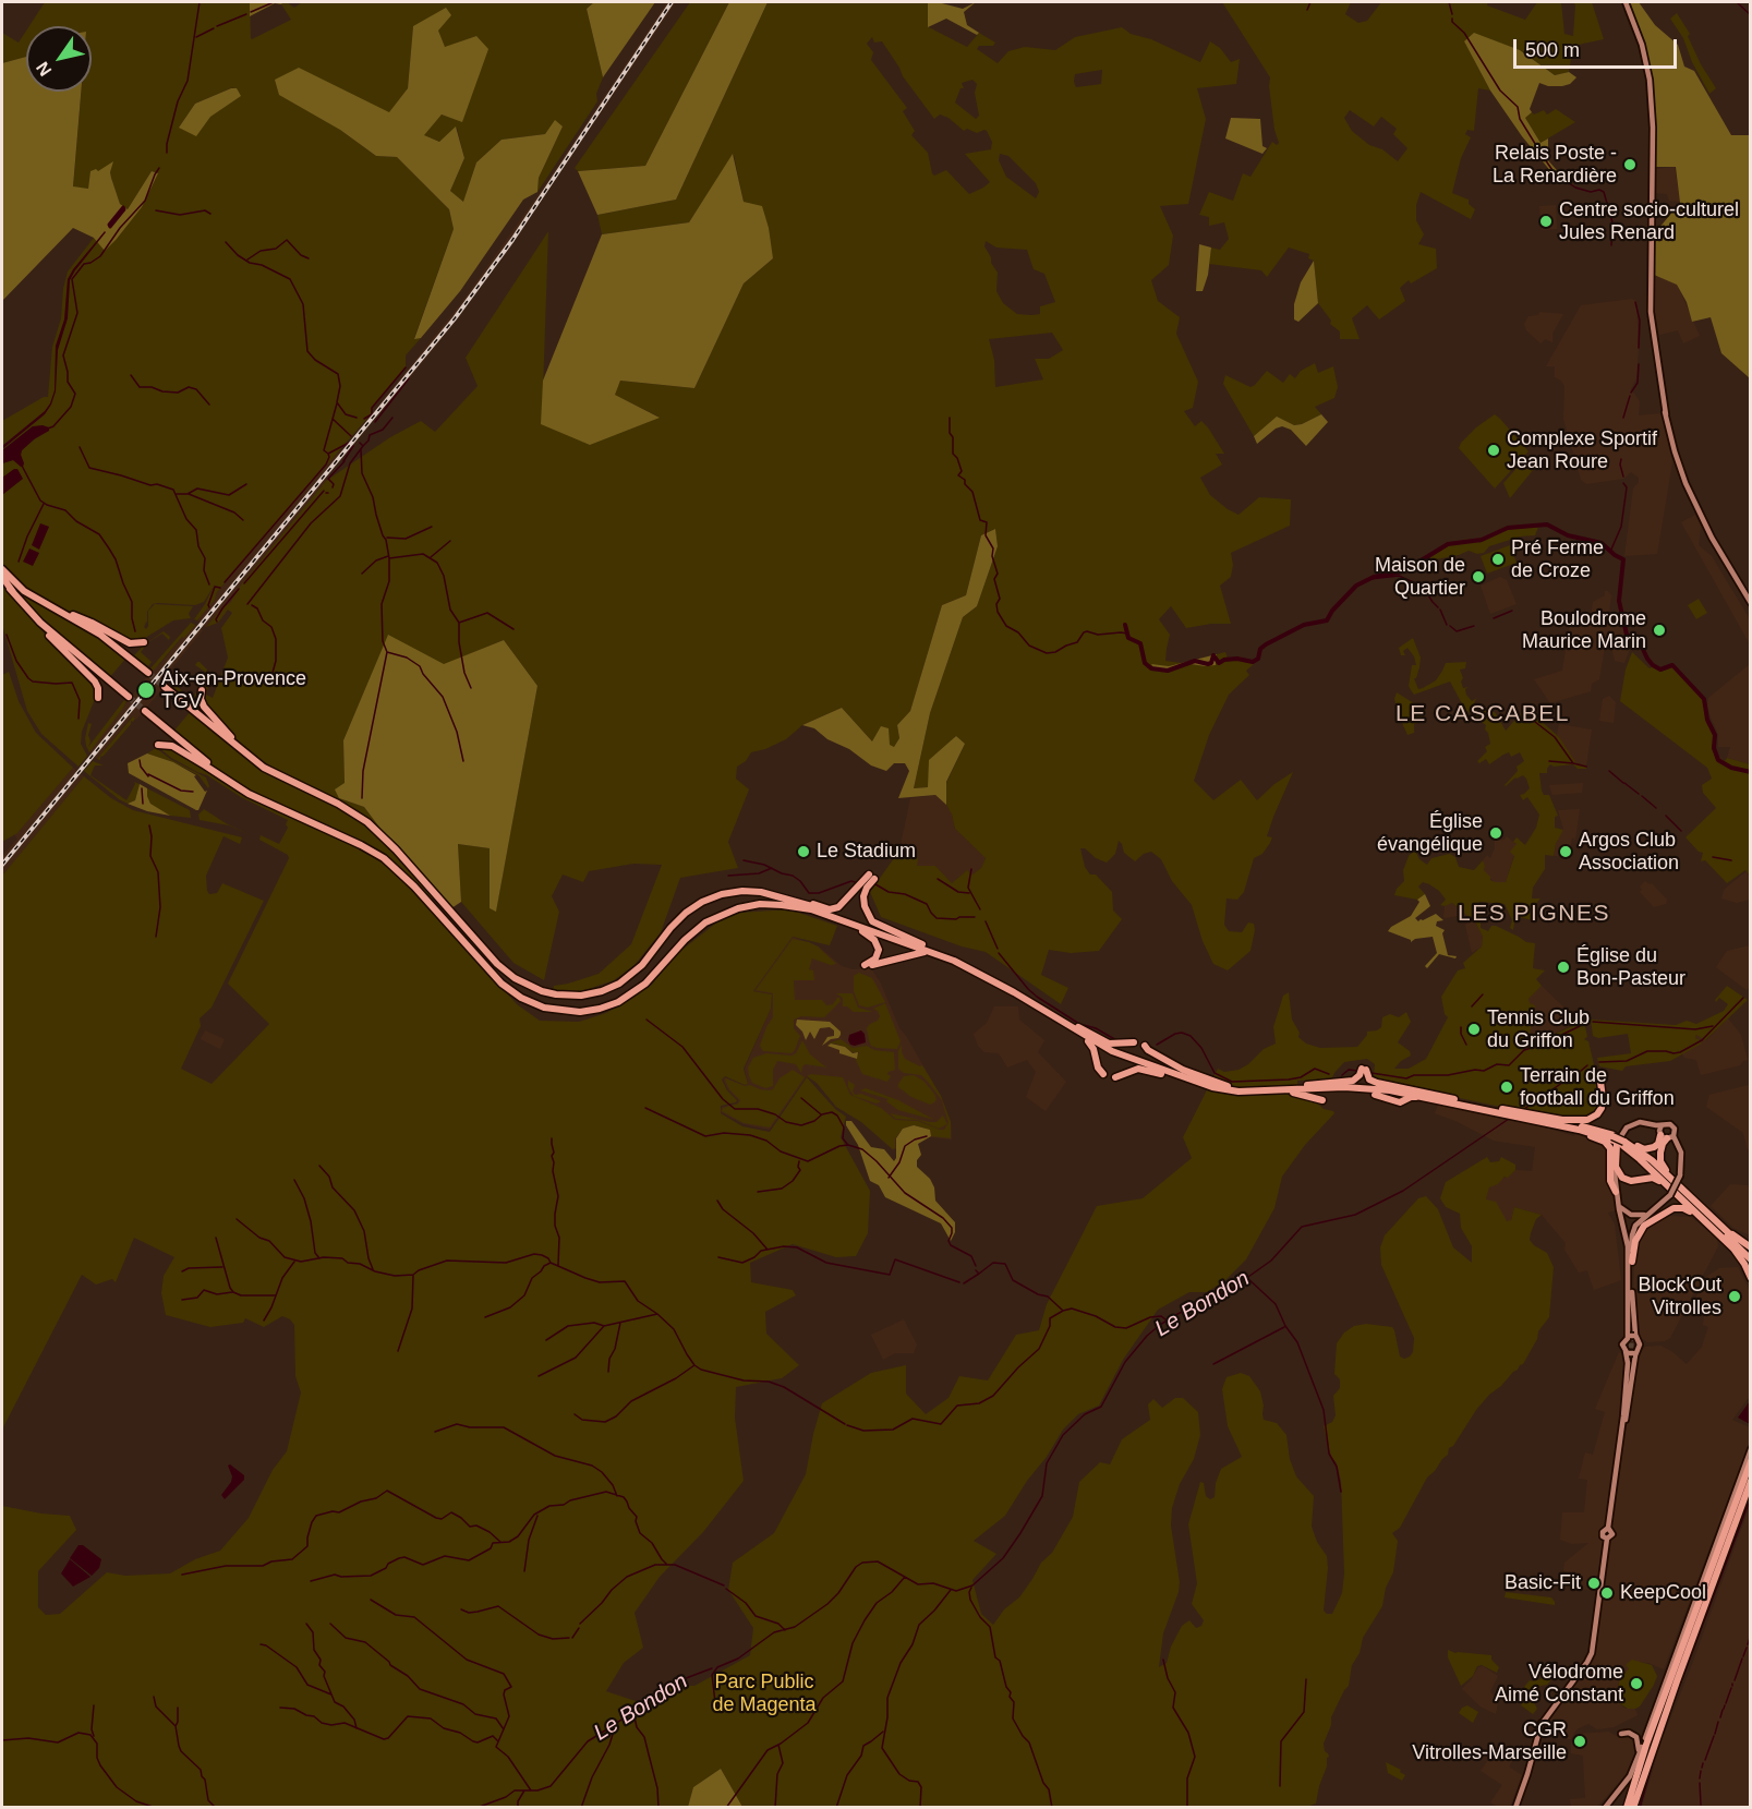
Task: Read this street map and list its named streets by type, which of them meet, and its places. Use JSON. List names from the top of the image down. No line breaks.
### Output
{"districts":["LE CASCABEL","LES PIGNES"],"water":["Le Bondon"],"parks":["Parc Public de Magenta"],"places":["Relais Poste - La Renardière","Centre socio-culturel Jules Renard","Complexe Sportif Jean Roure","Pré Ferme de Croze","Maison de Quartier","Boulodrome Maurice Marin","Aix-en-Provence TGV","Église évangélique","Le Stadium","Argos Club Association","Église du Bon-Pasteur","Tennis Club du Griffon","Terrain de football du Griffon","Block'Out Vitrolles","Basic-Fit","KeepCool","Vélodrome Aimé Constant","CGR Vitrolles-Marseille"],"scale_bar":"500 m","north":"bottom left"}
